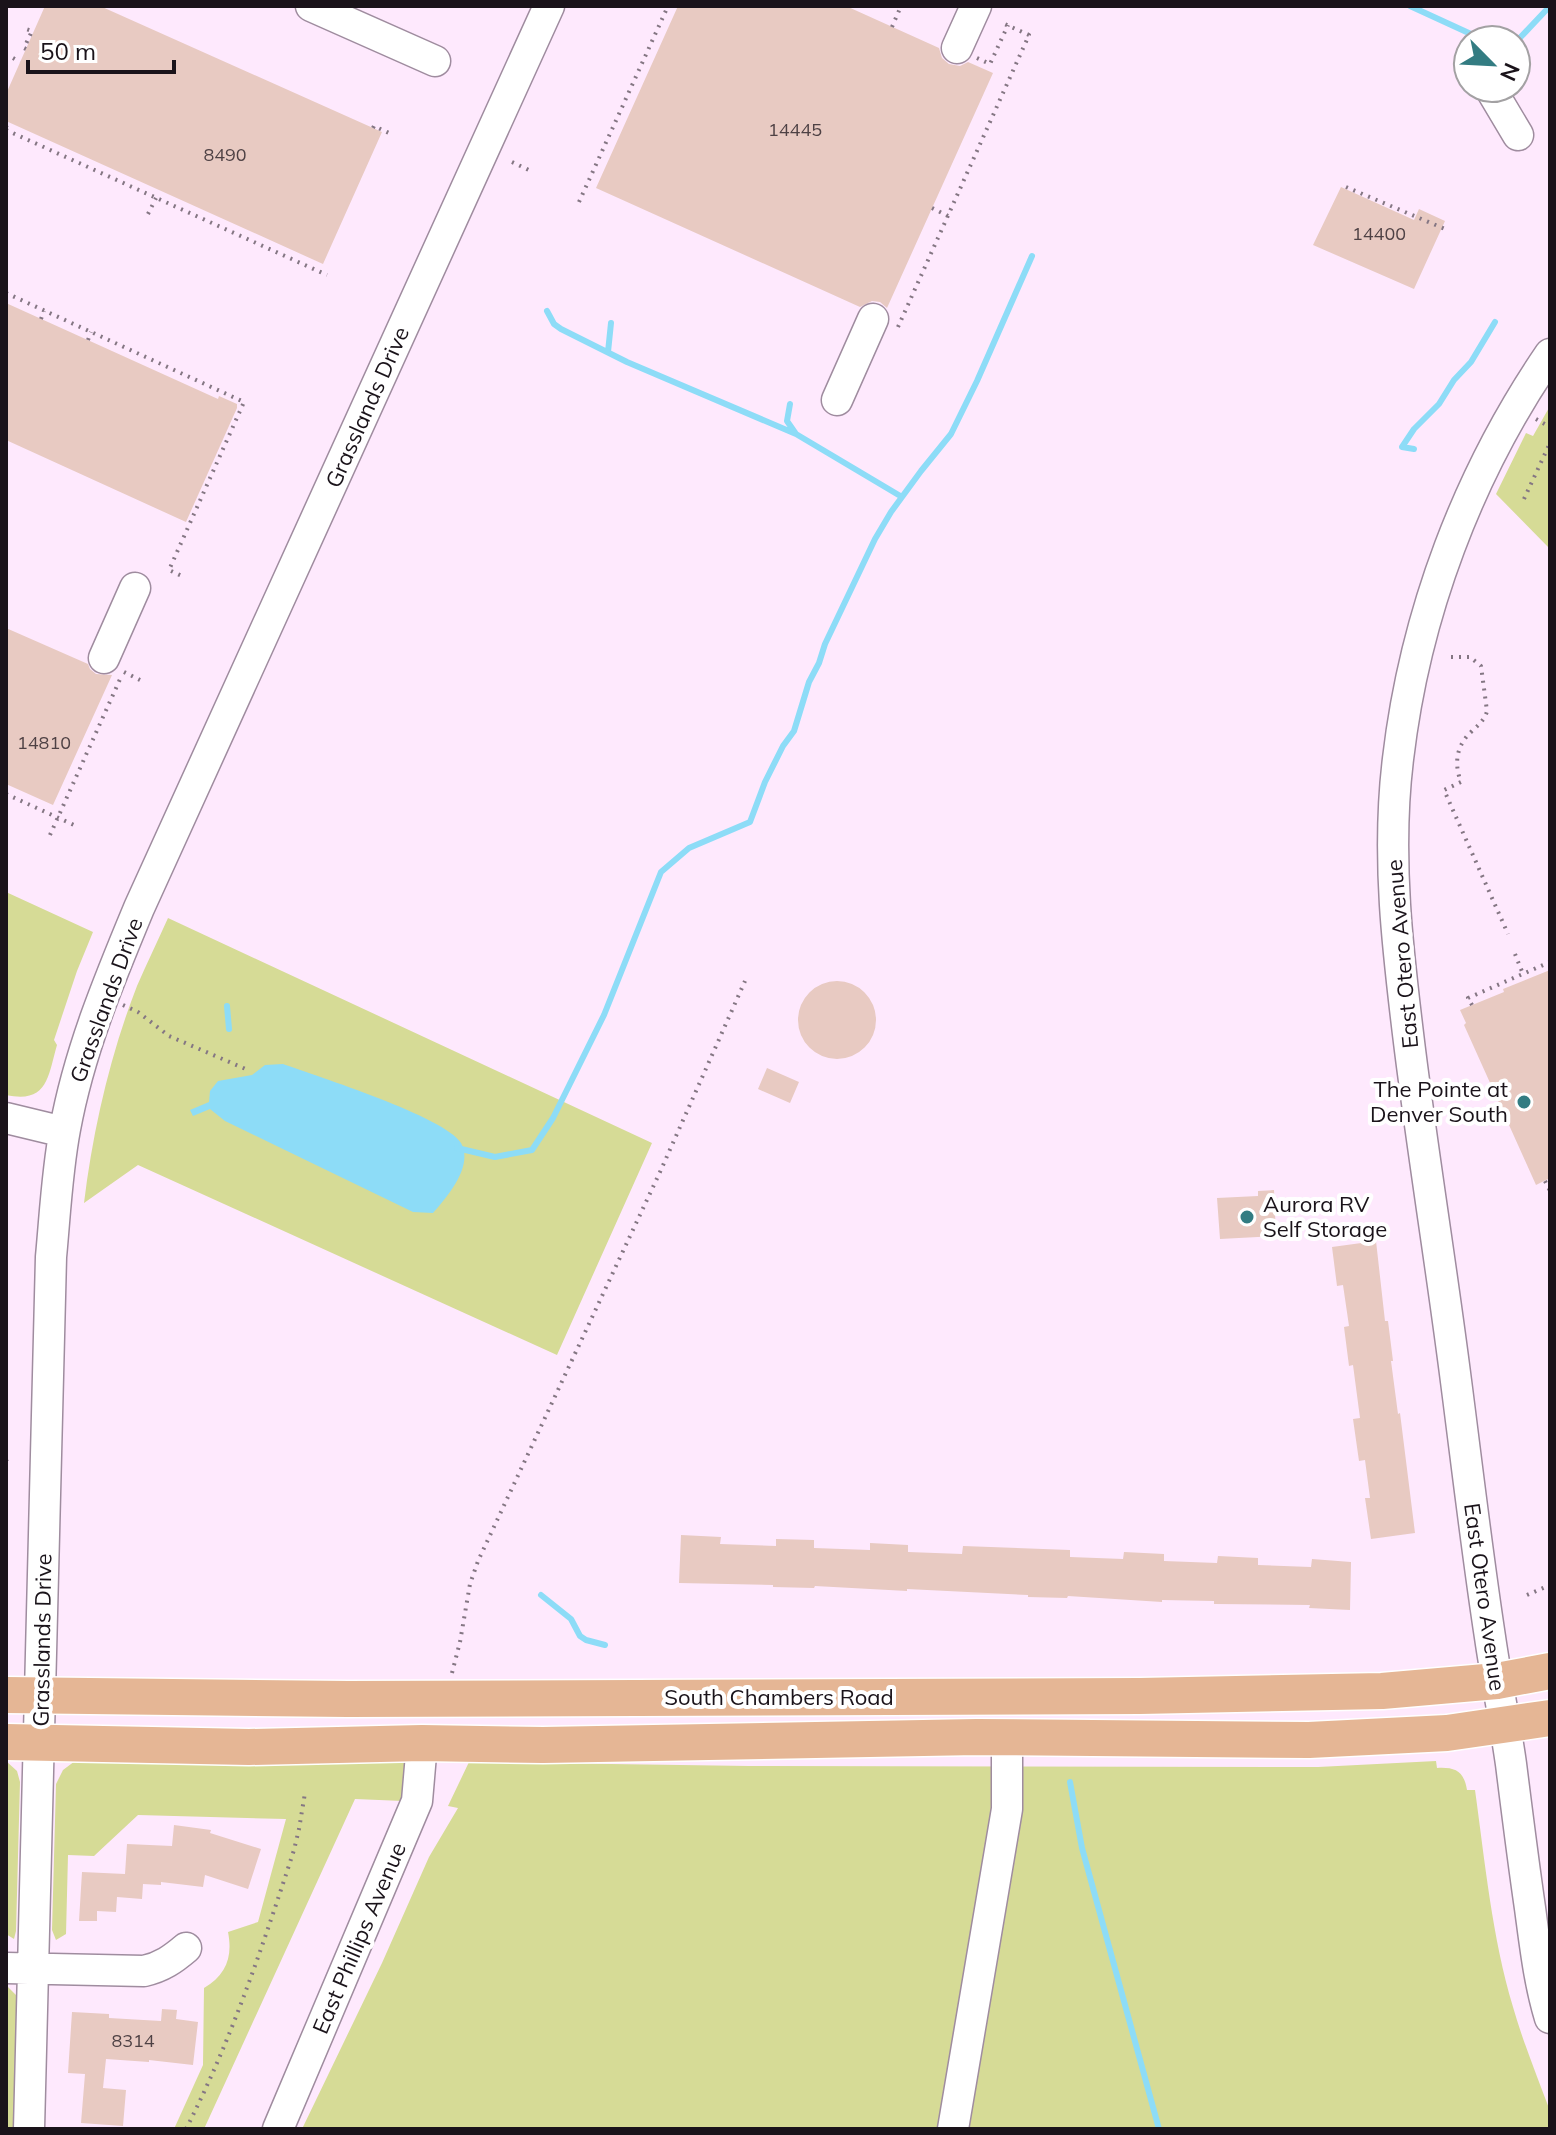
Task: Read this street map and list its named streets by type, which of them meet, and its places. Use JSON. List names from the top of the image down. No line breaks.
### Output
{"streets":{"main road":["South Chambers Road"],"street":["Grasslands Drive","East Otero Avenue","East Phillips Avenue"]},"crossings":[["Grasslands Drive","South Chambers Road"],["East Otero Avenue","South Chambers Road"],["South Chambers Road","East Phillips Avenue"]],"places":["The Pointe at Denver South","Aurora RV Self Storage"],"house_numbers":["14445","8490","14400","14810","8314"],"scale_bar":"50 m","north":"bottom right"}
